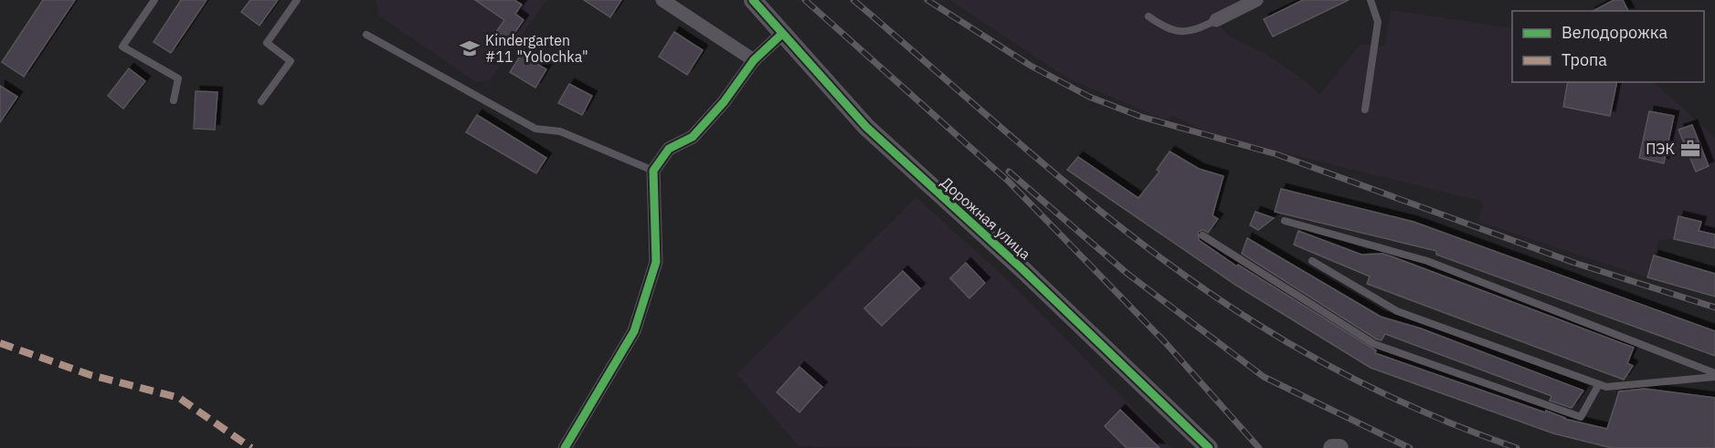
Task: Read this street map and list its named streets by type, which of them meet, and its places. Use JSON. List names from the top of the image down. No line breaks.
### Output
{"streets":{"street":["Дорожная улица"]},"places":{"school or university":["Kindergarten #11 \"Yolochka\""],"office":["ПЭК"]},"legend":["Велодорожка","Тропа"]}
